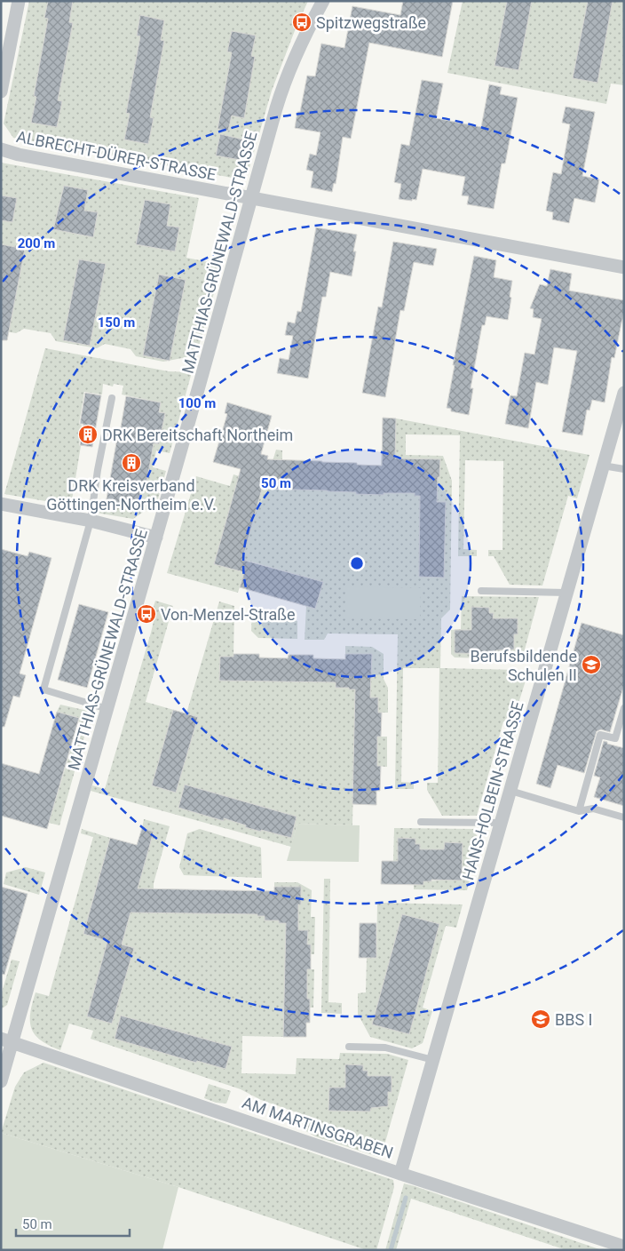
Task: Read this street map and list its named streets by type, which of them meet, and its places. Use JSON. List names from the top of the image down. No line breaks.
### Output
{"streets":{"street":["ALBRECHT-DÜRER-STRASSE","MATTHIAS-GRÜNEWALD-STRASSE","HANS-HOLBEIN-STRASSE","AM MARTINSGRABEN"]},"crossings":[["ALBRECHT-DÜRER-STRASSE","MATTHIAS-GRÜNEWALD-STRASSE"],["MATTHIAS-GRÜNEWALD-STRASSE","AM MARTINSGRABEN"],["HANS-HOLBEIN-STRASSE","AM MARTINSGRABEN"]],"places":{"bus stop":["Spitzwegstraße","Von-Menzel-Straße"],"building":["DRK Bereitschaft Northeim","DRK Kreisverband Göttingen-Northeim e.V."],"school or university":["Berufsbildende Schulen II","BBS I"]},"scale_bar":"50 m","rings":["200 m","150 m","100 m","50 m"]}
